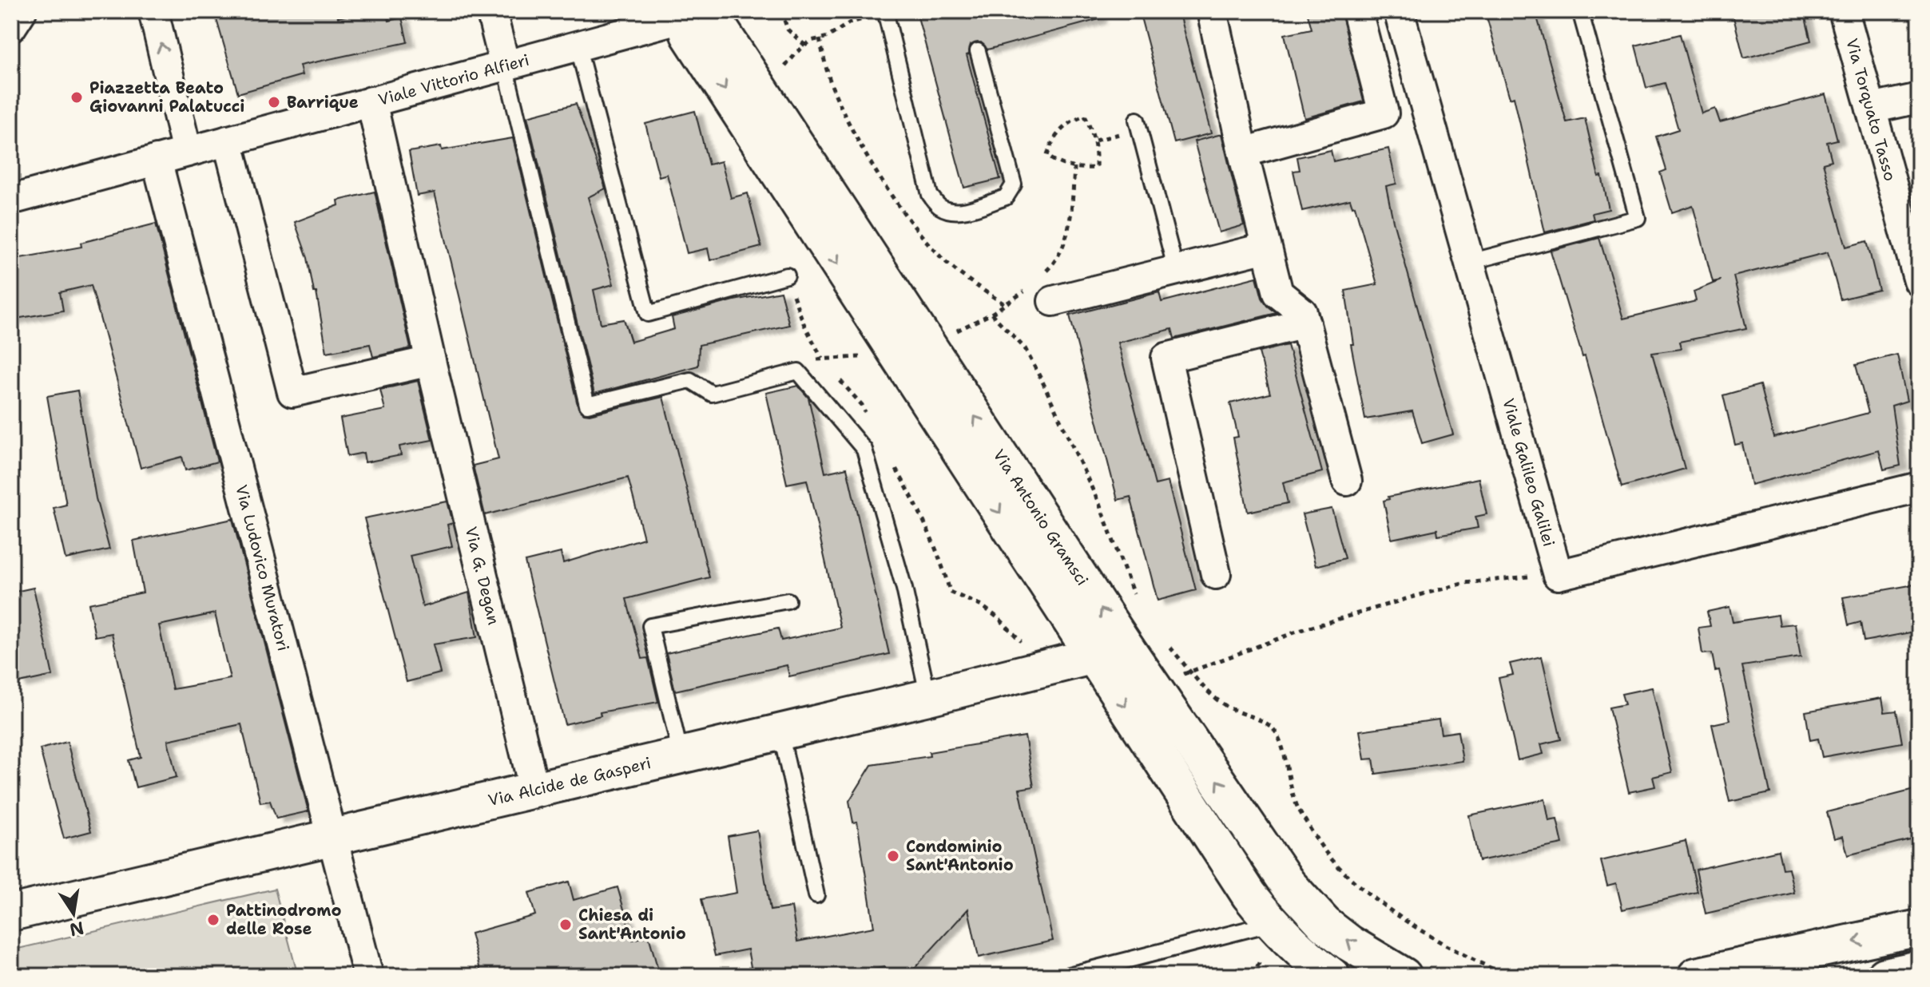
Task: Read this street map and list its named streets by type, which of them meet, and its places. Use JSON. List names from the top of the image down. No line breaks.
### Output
{"streets":{"street":["Viale Vittorio Alfieri","Via Torquato Tasso","Viale Galileo Galilei","Via Antonio Gramsci","Via Ludovico Muratori","Via G. Degan","Via Alcide de Gasperi"]},"crossings":[["Viale Vittorio Alfieri","Via Antonio Gramsci"],["Viale Vittorio Alfieri","Via Ludovico Muratori"],["Viale Vittorio Alfieri","Via G. Degan"],["Via Antonio Gramsci","Via Alcide de Gasperi"],["Via Ludovico Muratori","Via Alcide de Gasperi"],["Via G. Degan","Via Alcide de Gasperi"]],"places":["Piazzetta Beato Giovanni Palatucci","Barrique","Condominio Sant'Antonio","Pattinodromo delle Rose","Chiesa di Sant'Antonio"],"north":"bottom"}
